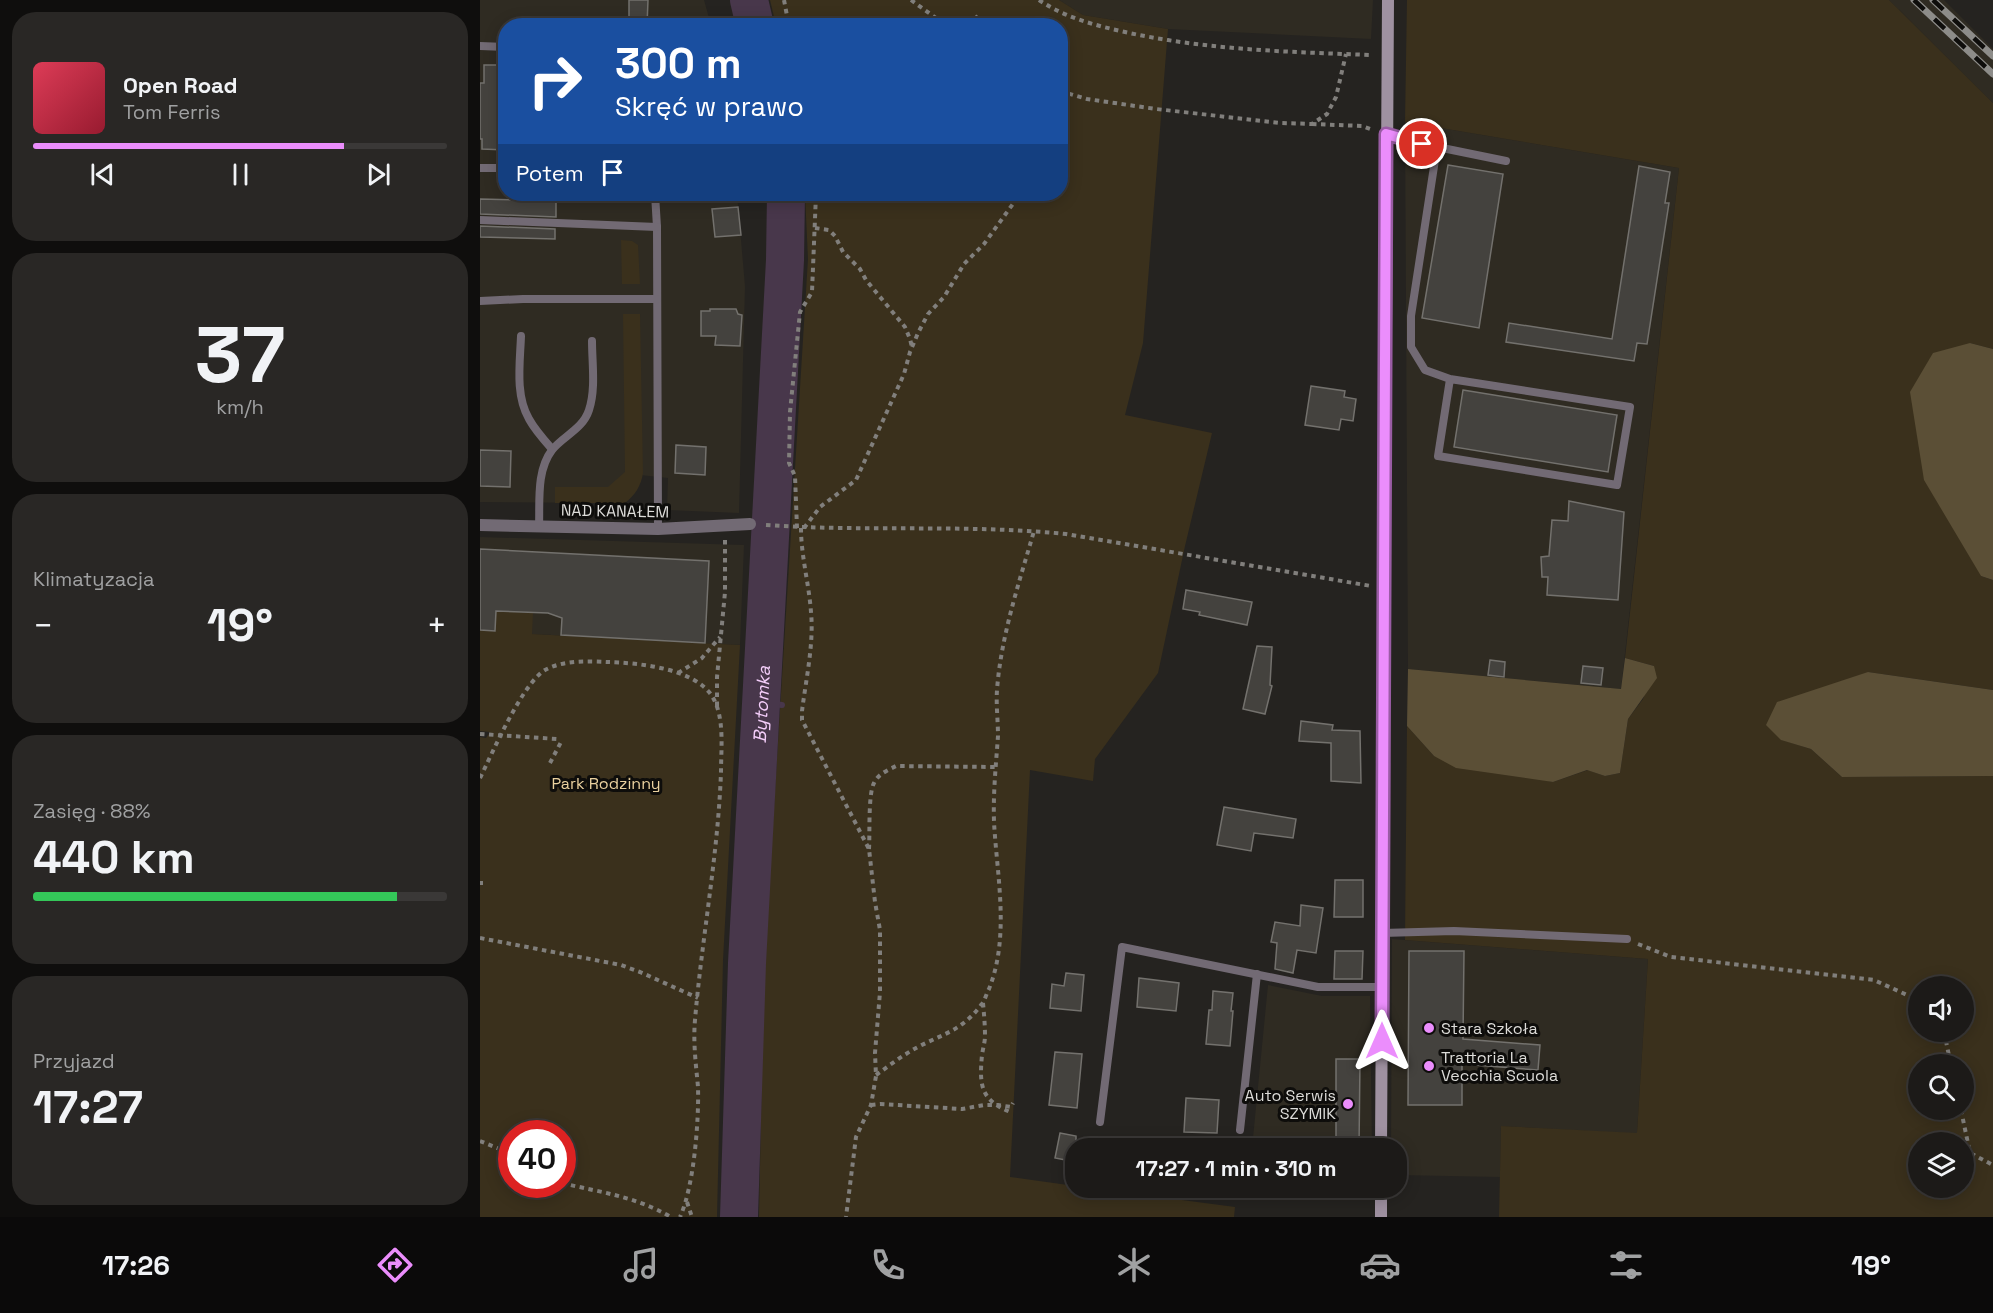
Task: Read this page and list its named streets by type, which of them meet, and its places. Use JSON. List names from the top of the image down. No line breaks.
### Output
{"streets":{"street":["NAD KANAŁEM"]},"water":["Bytomka"],"parks":["Park Rodzinny"],"places":["Stara Szkoła","Trattoria La Vecchia Scuola","Auto Serwis SZYMIK"],"page":{"turn":["300 m","Skręć w prawo"],"song":["Open Road","Tom Ferris"],"then":"Potem","tile":[["37","km/h"],"Klimatyzacja",["Zasięg · 88%","440 km"],["Przyjazd","17:27"]],"heat":["−","19°","+"],"limit":"40","trip":"17:27 · 1 min · 310 m","tabs":["17:26","19°"]}}
